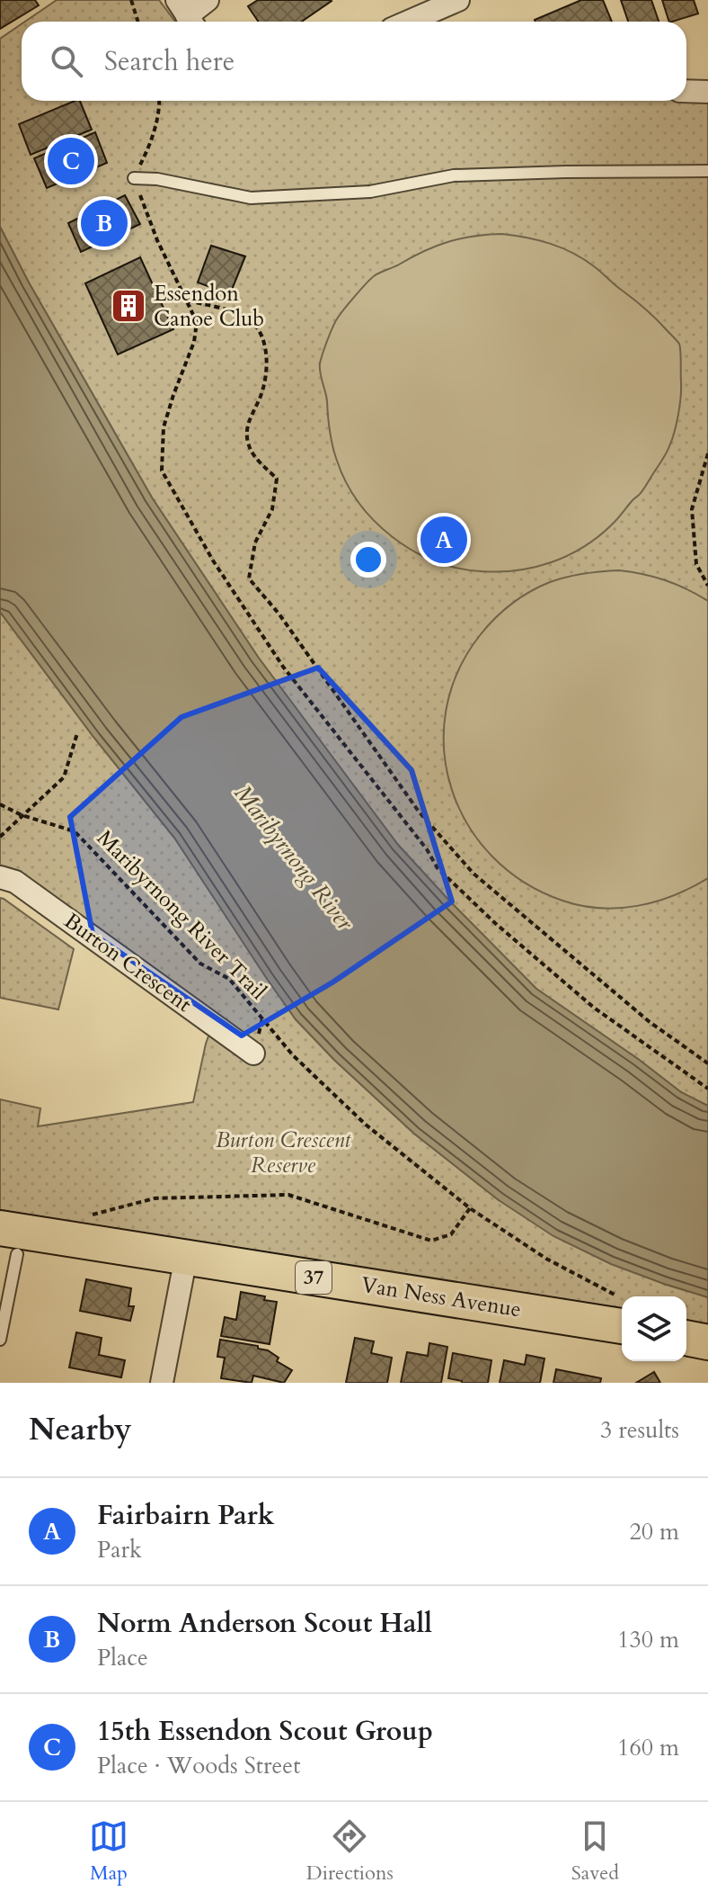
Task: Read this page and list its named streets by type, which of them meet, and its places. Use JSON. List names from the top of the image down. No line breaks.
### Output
{"streets":{"main road":["37","Van Ness Avenue"],"street":["Burton Crescent"],"path":["Maribyrnong River Trail"]},"water":["Maribyrnong River"],"parks":["Burton Crescent Reserve"],"places":{"building":["Essendon Canoe Club"]},"page":{"search":"Search here","pins":["C","B","A"],"heading":["Nearby","3 results"],"list":[{"mark":"A","name":"Fairbairn Park","note":"Park","value":"20 m"},{"mark":"B","name":"Norm Anderson Scout Hall","note":"Place","value":"130 m"},{"mark":"C","name":"15th Essendon Scout Group","note":"Place · Woods Street","value":"160 m"}],"nav":["Map","Directions","Saved"]}}
